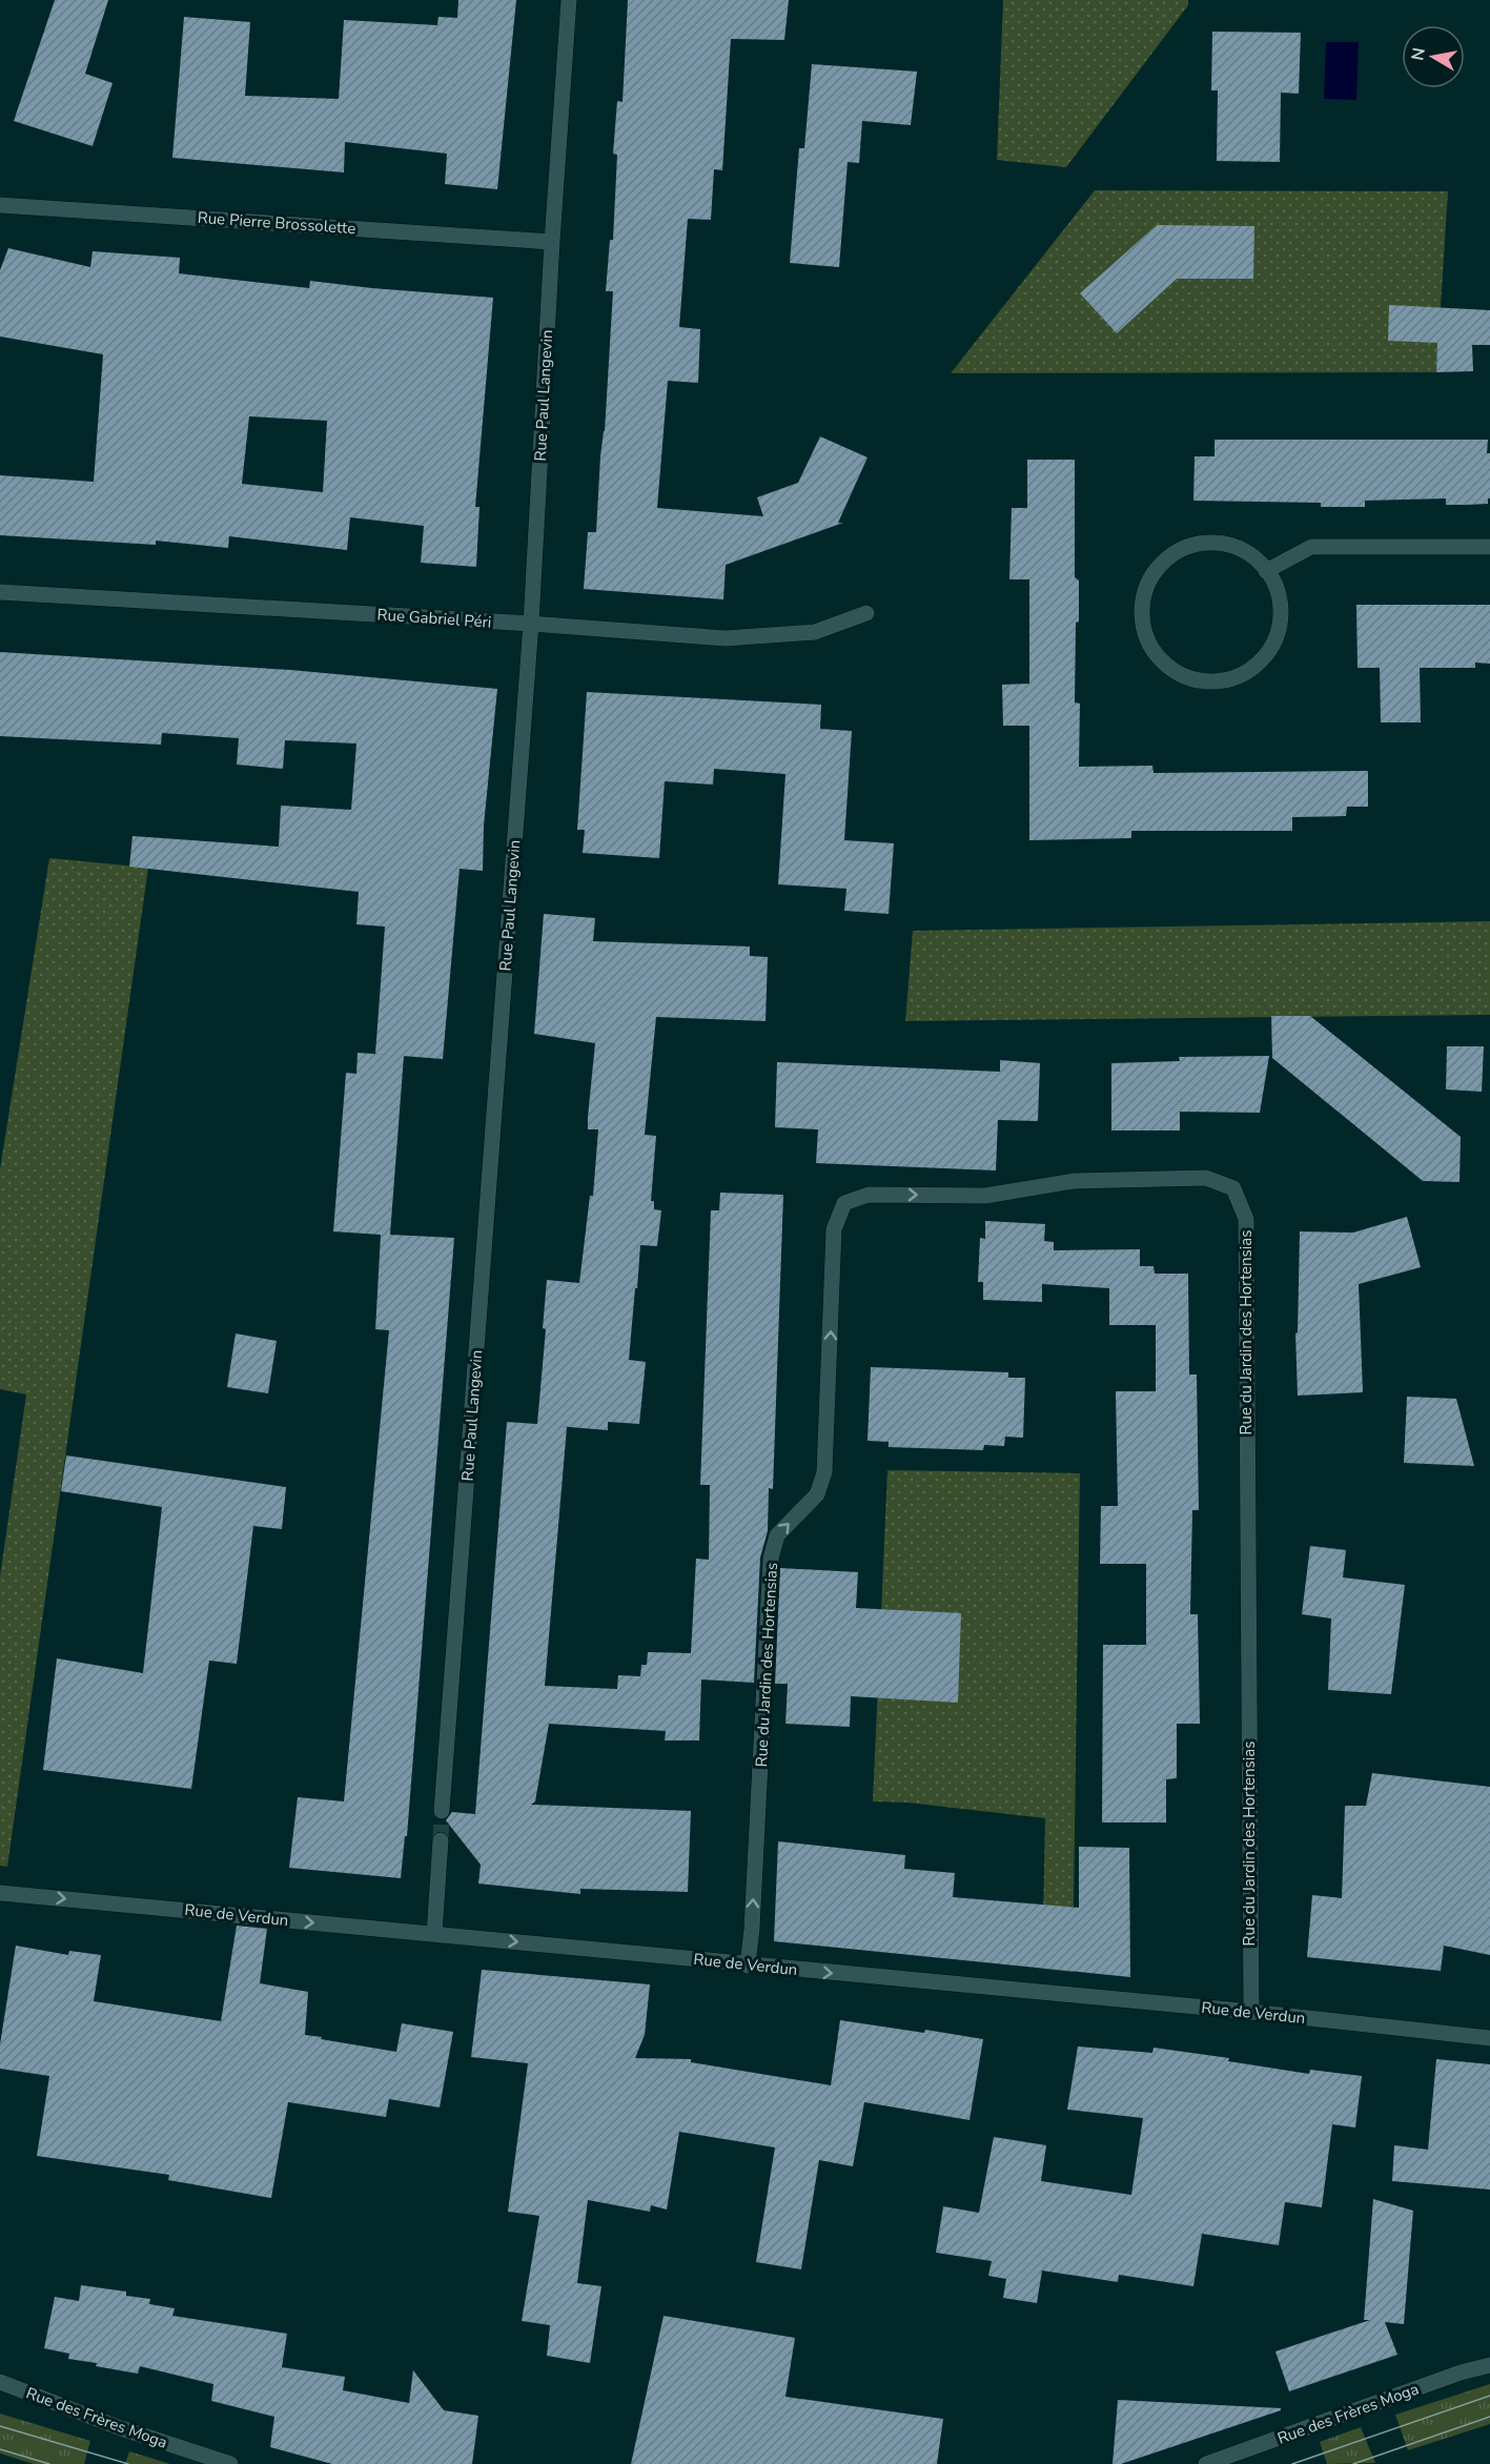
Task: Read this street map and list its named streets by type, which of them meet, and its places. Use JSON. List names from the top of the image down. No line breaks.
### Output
{"streets":{"street":["Rue Pierre Brossolette","Rue Paul Langevin","Rue Gabriel Péri","Rue du Jardin des Hortensias","Rue de Verdun","Rue des Frères Moga"]},"crossings":[["Rue Pierre Brossolette","Rue Paul Langevin"],["Rue Paul Langevin","Rue Gabriel Péri"],["Rue du Jardin des Hortensias","Rue de Verdun"]],"one_way":["Rue de Verdun"],"north":"left"}
